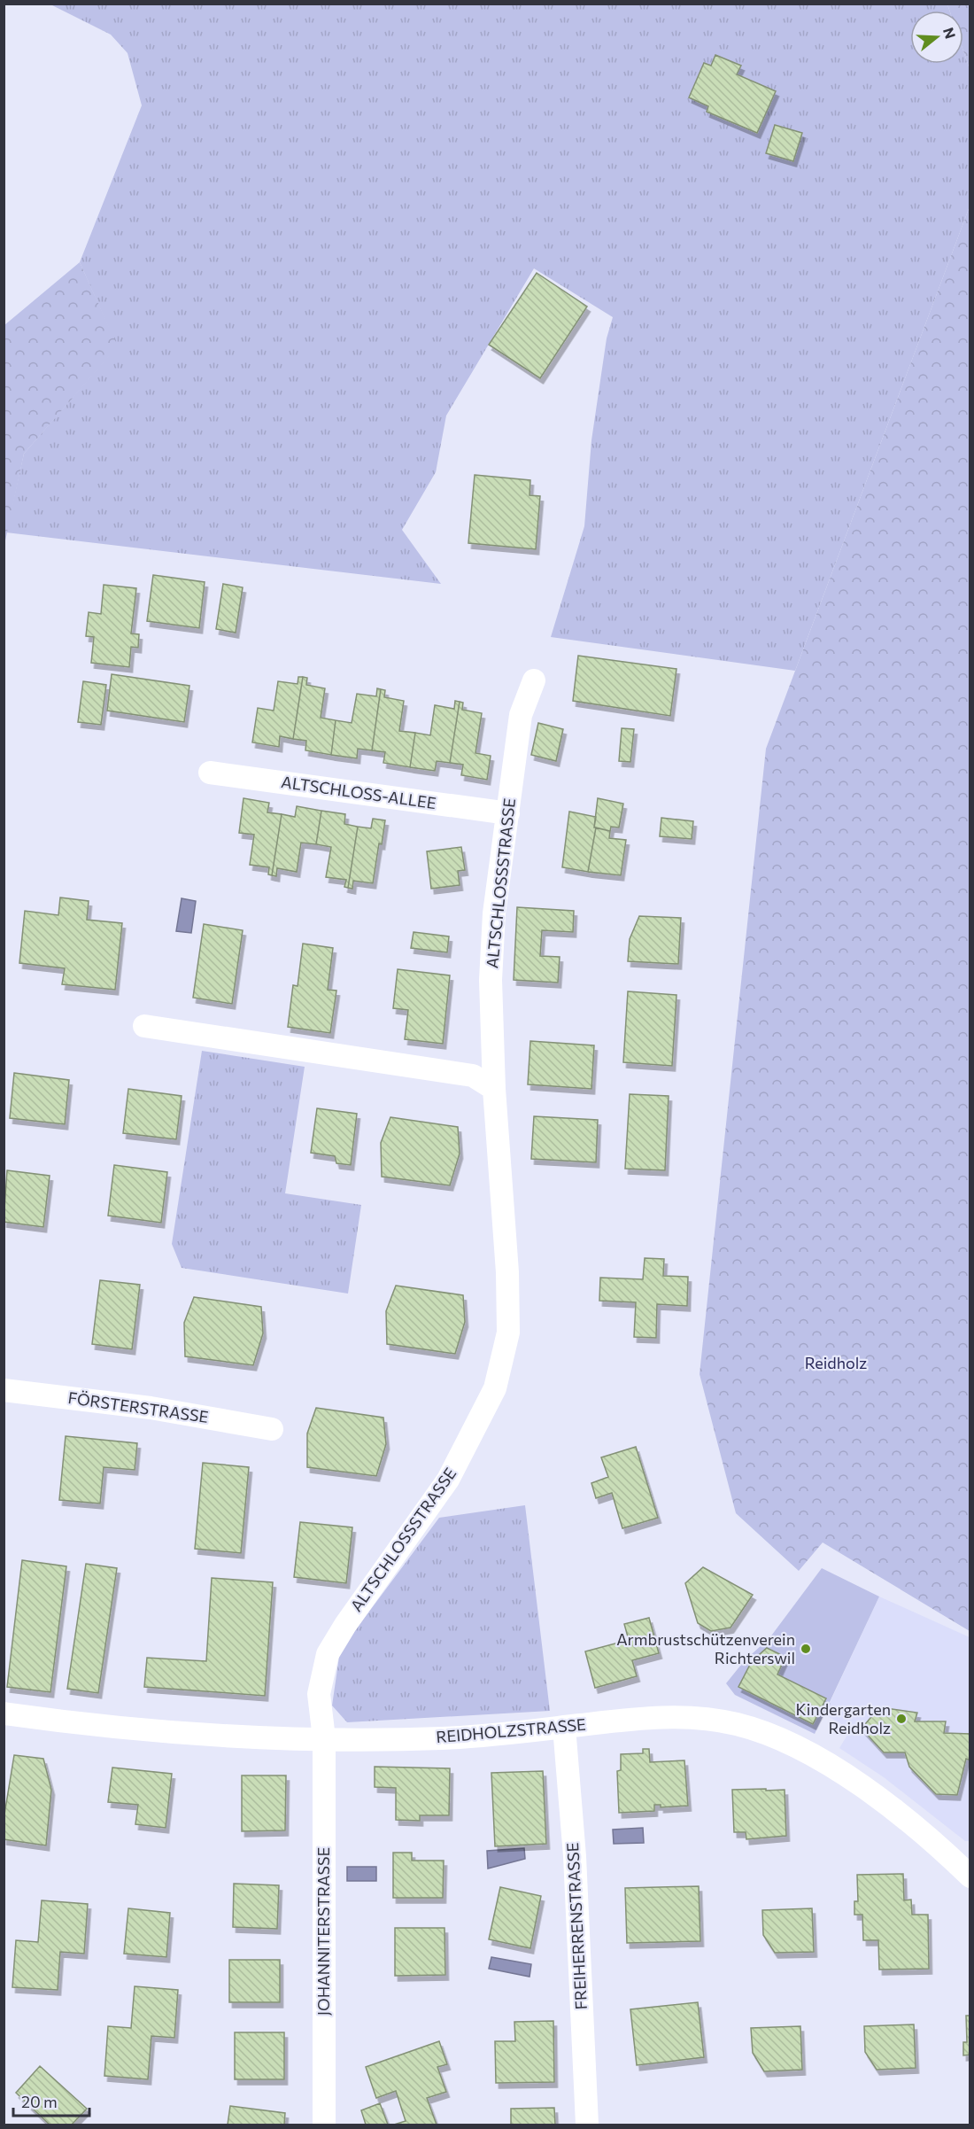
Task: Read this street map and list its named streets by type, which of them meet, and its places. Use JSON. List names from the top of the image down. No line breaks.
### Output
{"streets":{"street":["ALTSCHLOSS-ALLEE","ALTSCHLOSSSTRASSE","FÖRSTERSTRASSE","REIDHOLZSTRASSE","FREIHERRENSTRASSE","JOHANNITERSTRASSE"]},"crossings":[["ALTSCHLOSS-ALLEE","ALTSCHLOSSSTRASSE"],["ALTSCHLOSSSTRASSE","REIDHOLZSTRASSE"],["ALTSCHLOSSSTRASSE","JOHANNITERSTRASSE"],["REIDHOLZSTRASSE","FREIHERRENSTRASSE"],["REIDHOLZSTRASSE","JOHANNITERSTRASSE"]],"parks":["Reidholz"],"places":["Armbrustschützenverein Richterswil","Kindergarten Reidholz"],"scale_bar":"20 m","north":"right"}
